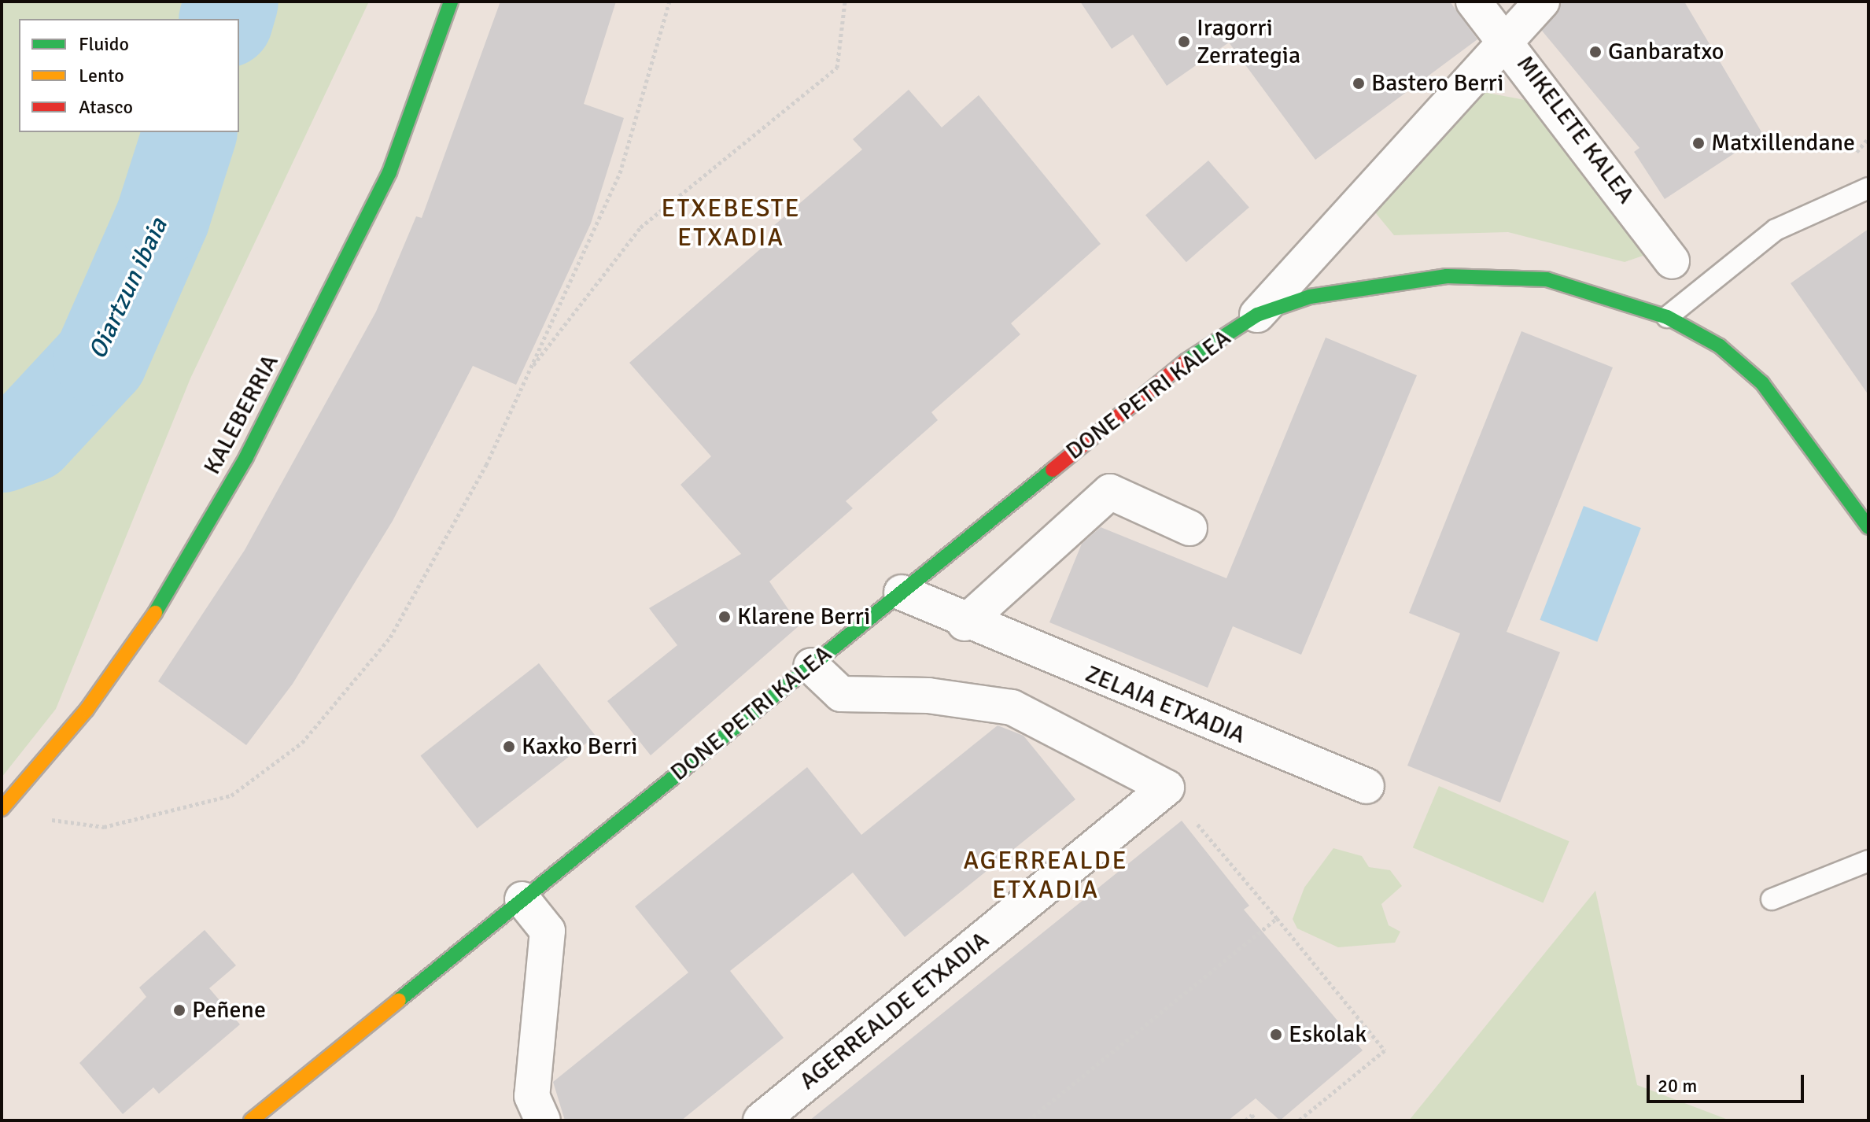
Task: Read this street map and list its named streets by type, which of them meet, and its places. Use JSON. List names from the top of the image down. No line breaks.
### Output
{"streets":{"street":["MIKELETE KALEA","DONE PETRI KALEA","KALEBERRIA","ZELAIA ETXADIA","AGERREALDE ETXADIA"]},"crossings":[["MIKELETE KALEA","DONE PETRI KALEA"],["DONE PETRI KALEA","ZELAIA ETXADIA"]],"districts":["ETXEBESTE ETXADIA","AGERREALDE ETXADIA"],"water":["Oiartzun ibaia"],"places":["Iragorri Zerrategia","Ganbaratxo","Bastero Berri","Matxillendane","Klarene Berri","Kaxko Berri","Peñene","Eskolak"],"legend":["Fluido","Lento","Atasco"],"scale_bar":"20 m"}
